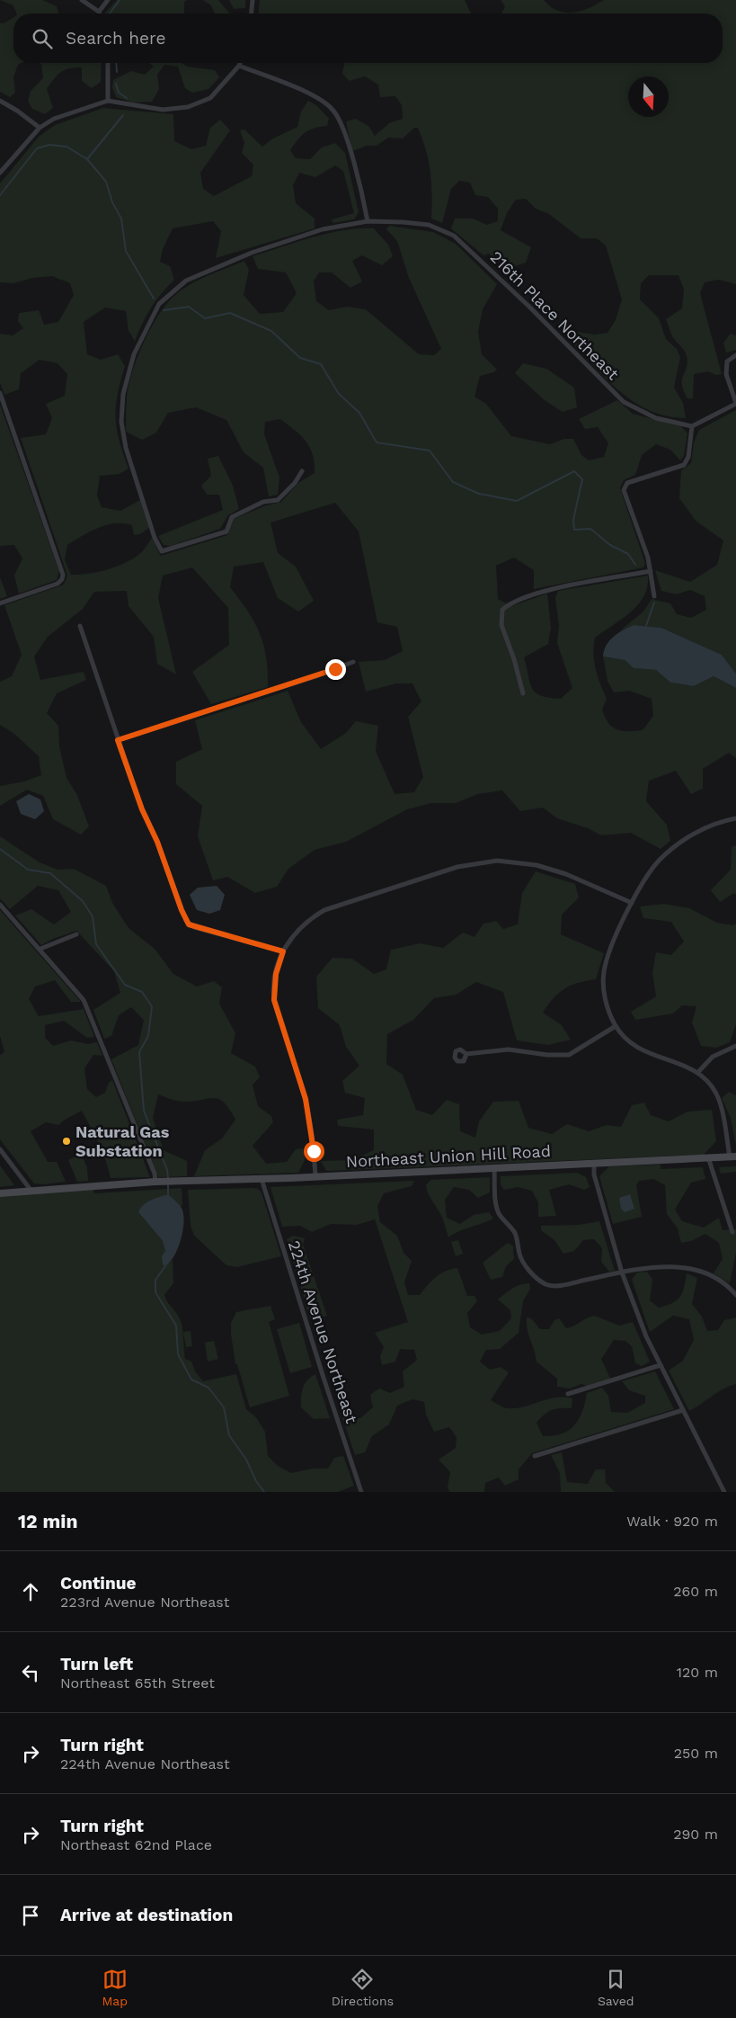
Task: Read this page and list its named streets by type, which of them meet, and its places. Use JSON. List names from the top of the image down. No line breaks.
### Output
{"streets":{"street":["216th Place Northeast","Northeast Union Hill Road","224th Avenue Northeast"]},"crossings":[["Northeast Union Hill Road","224th Avenue Northeast"]],"places":["Natural Gas Substation"],"north":"bottom","page":{"search":"Search here","heading":["12 min","Walk · 920 m"],"list":[["Continue","223rd Avenue Northeast","260 m"],["Turn left","Northeast 65th Street","120 m"],["Turn right","224th Avenue Northeast","250 m"],["Turn right","Northeast 62nd Place","290 m"],"Arrive at destination"],"nav":["Map","Directions","Saved"]}}
